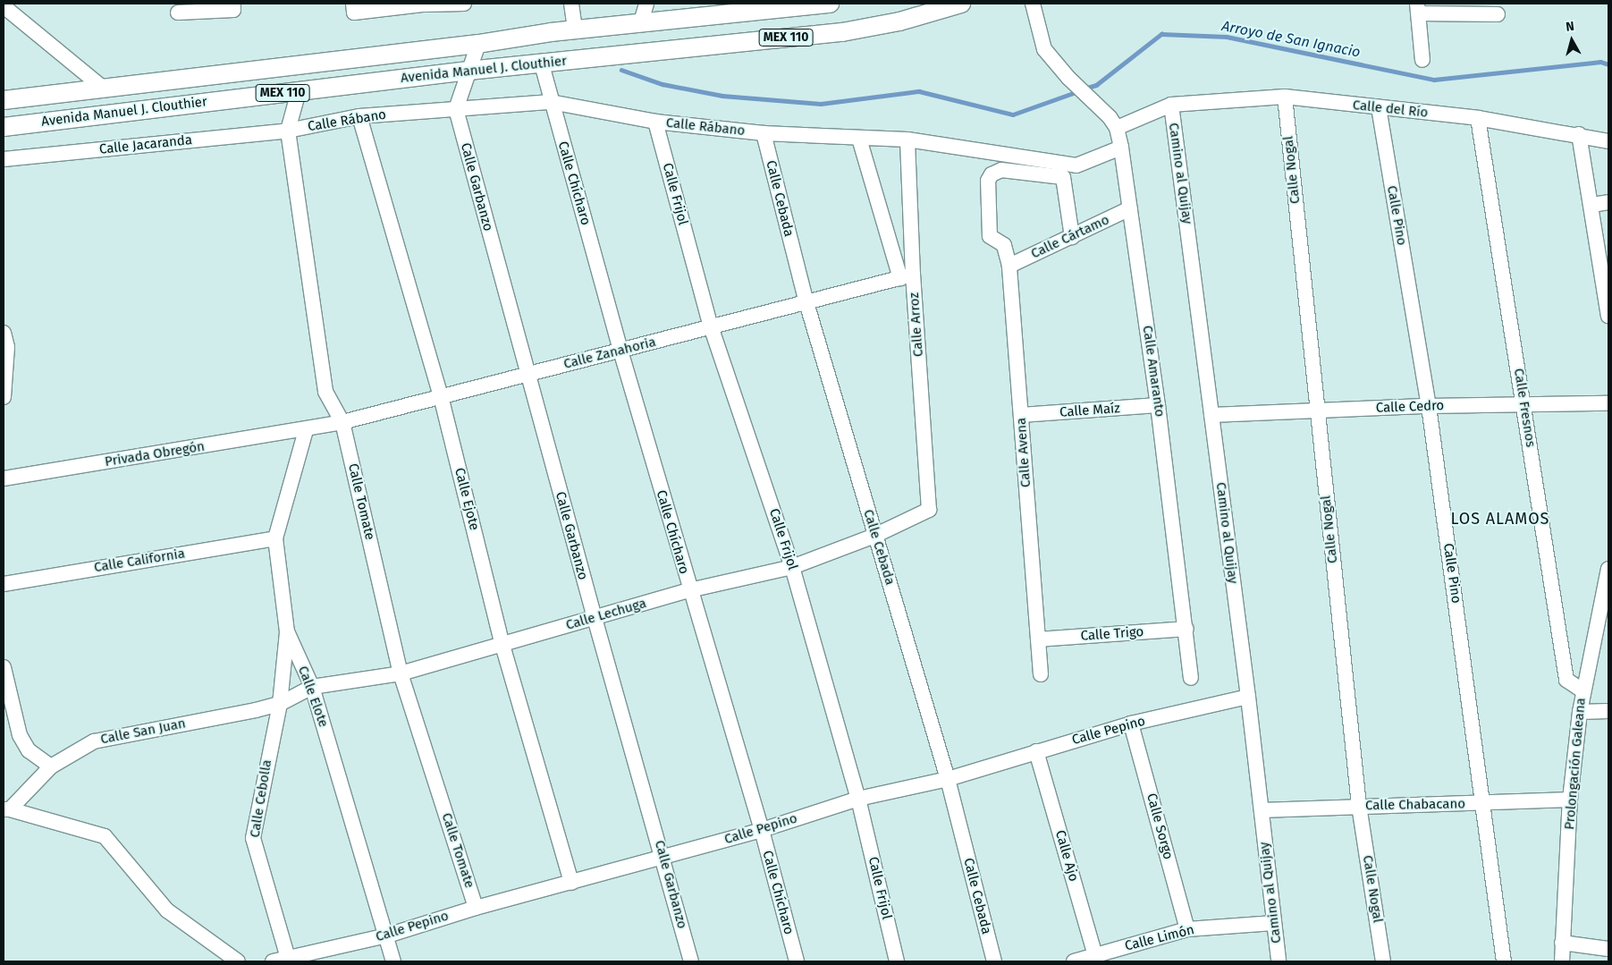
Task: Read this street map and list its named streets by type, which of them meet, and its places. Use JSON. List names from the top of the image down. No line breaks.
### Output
{"streets":{"main road":["MEX 110","Avenida Manuel J. Clouthier"],"street":["Calle del Río","Calle Rábano","Calle Jacaranda","Calle Nogal","Camino al Quijay","Calle Chícharo","Calle Garbanzo","Calle Frijol","Calle Cebada","Calle Pino","Calle Cártamo","Calle Arroz","Calle Zanahoria","Calle Amaranto","Calle Cedro","Calle Fresnos","Calle Maíz","Calle Avena","Privada Obregón","Calle Ejote","Calle Tomate","Calle California","Calle Lechuga","Calle Trigo","Calle Elote","Calle Pepino","Calle San Juan","Prolongación Galeana","Calle Cebolla","Calle Chabacano","Calle Sorgo","Calle Ajo","Calle Limón"]},"crossings":[["Avenida Manuel J. Clouthier","Calle Chícharo"],["Avenida Manuel J. Clouthier","Calle Tomate"],["Calle del Río","Calle Nogal"],["Calle del Río","Camino al Quijay"],["Calle del Río","Calle Pino"],["Calle del Río","Calle Amaranto"],["Calle del Río","Calle Fresnos"],["Calle Rábano","Calle Jacaranda"],["Calle Rábano","Calle Chícharo"],["Calle Rábano","Calle Garbanzo"],["Calle Rábano","Calle Frijol"],["Calle Rábano","Calle Cebada"],["Calle Rábano","Calle Arroz"],["Calle Rábano","Calle Amaranto"],["Calle Rábano","Calle Ejote"],["Calle Rábano","Calle Tomate"],["Calle Jacaranda","Calle Tomate"],["Calle Nogal","Calle Cedro"],["Calle Nogal","Calle Chabacano"],["Camino al Quijay","Calle Cedro"],["Camino al Quijay","Calle Pepino"],["Camino al Quijay","Calle Chabacano"],["Camino al Quijay","Calle Limón"],["Calle Chícharo","Calle Zanahoria"],["Calle Chícharo","Calle Lechuga"],["Calle Chícharo","Calle Pepino"],["Calle Garbanzo","Calle Zanahoria"],["Calle Garbanzo","Calle Lechuga"],["Calle Garbanzo","Calle Pepino"],["Calle Frijol","Calle Zanahoria"],["Calle Frijol","Calle Lechuga"],["Calle Frijol","Calle Pepino"],["Calle Cebada","Calle Zanahoria"],["Calle Cebada","Calle Lechuga"],["Calle Cebada","Calle Pepino"],["Calle Pino","Calle Cedro"],["Calle Pino","Calle Chabacano"],["Calle Cártamo","Calle Amaranto"],["Calle Cártamo","Calle Avena"],["Calle Arroz","Calle Zanahoria"],["Calle Arroz","Calle Lechuga"],["Calle Zanahoria","Privada Obregón"],["Calle Zanahoria","Calle Ejote"],["Calle Zanahoria","Calle Tomate"],["Calle Zanahoria","Calle Elote"],["Calle Amaranto","Calle Maíz"],["Calle Amaranto","Calle Trigo"],["Calle Cedro","Calle Fresnos"],["Calle Fresnos","Prolongación Galeana"],["Calle Maíz","Calle Avena"],["Calle Avena","Calle Trigo"],["Privada Obregón","Calle Elote"],["Calle Ejote","Calle Lechuga"],["Calle Ejote","Calle Pepino"],["Calle Tomate","Calle Lechuga"],["Calle Tomate","Calle Pepino"],["Calle California","Calle Elote"],["Calle Lechuga","Calle Elote"],["Calle Lechuga","Calle San Juan"],["Calle Lechuga","Calle Cebolla"],["Calle Elote","Calle Pepino"],["Calle Elote","Calle Cebolla"],["Calle Pepino","Calle Cebolla"],["Calle Pepino","Calle Sorgo"],["Calle Pepino","Calle Ajo"],["Calle San Juan","Calle Cebolla"],["Prolongación Galeana","Calle Chabacano"],["Calle Sorgo","Calle Limón"],["Calle Ajo","Calle Limón"]],"districts":["LOS ALAMOS"],"water":["Arroyo de San Ignacio"],"north":"top"}
